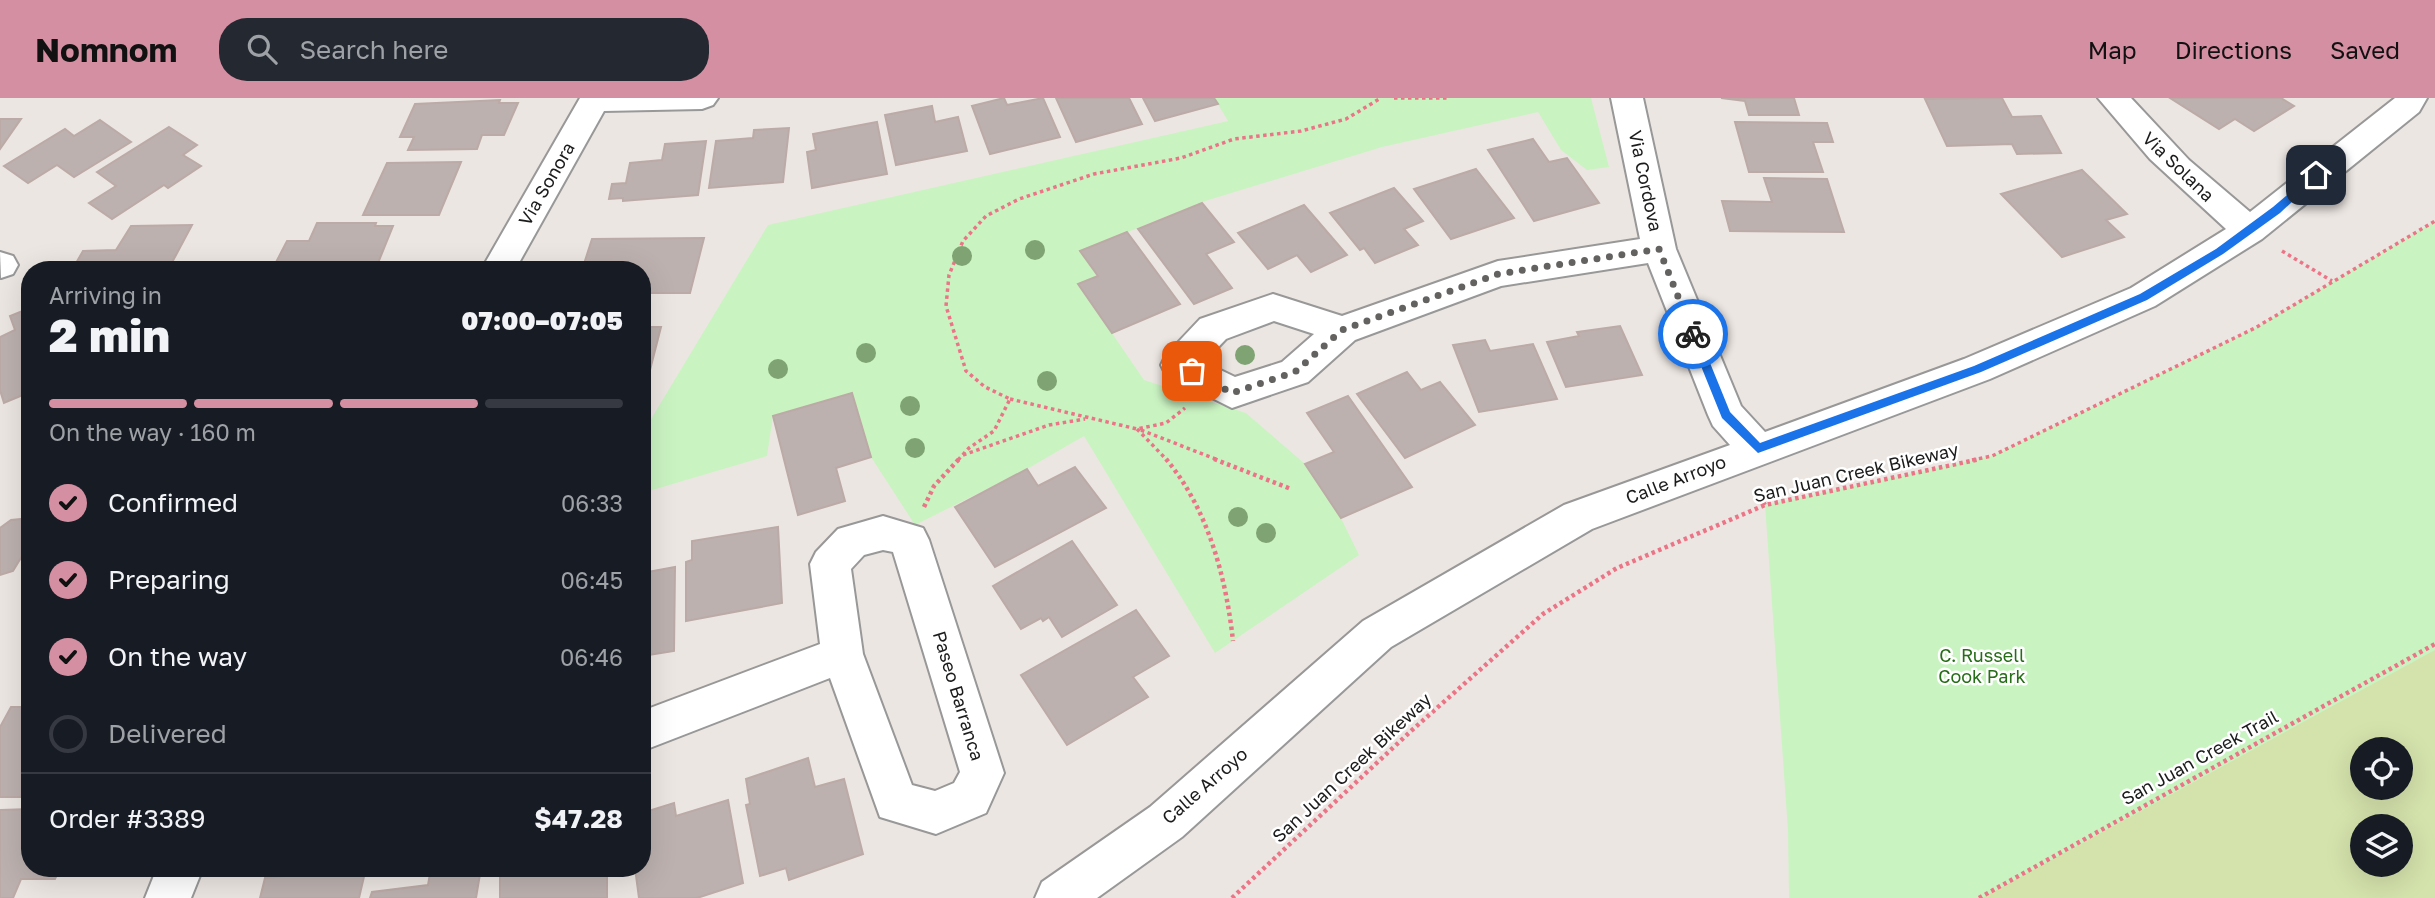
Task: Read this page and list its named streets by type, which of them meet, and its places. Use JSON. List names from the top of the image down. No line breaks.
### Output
{"streets":{"street":["Via Solana","Via Cordova","Via Sonora","Calle Arroyo","Paseo Barranca"],"path":["San Juan Creek Bikeway","San Juan Creek Trail"]},"crossings":[["Via Solana","Calle Arroyo"],["Via Cordova","Calle Arroyo"]],"parks":["C. Russell Cook Park"],"page":{"header":"Nomnom","search":"Search here","nav":["Map","Directions","Saved"],"heading":["2 min","Arriving in","07:00–07:05"],"panel":["Order #3389","$47.28"],"bar":"On the way · 160 m","list":[["Confirmed","06:33"],["Preparing","06:45"],["On the way","06:46"],"Delivered"]}}
